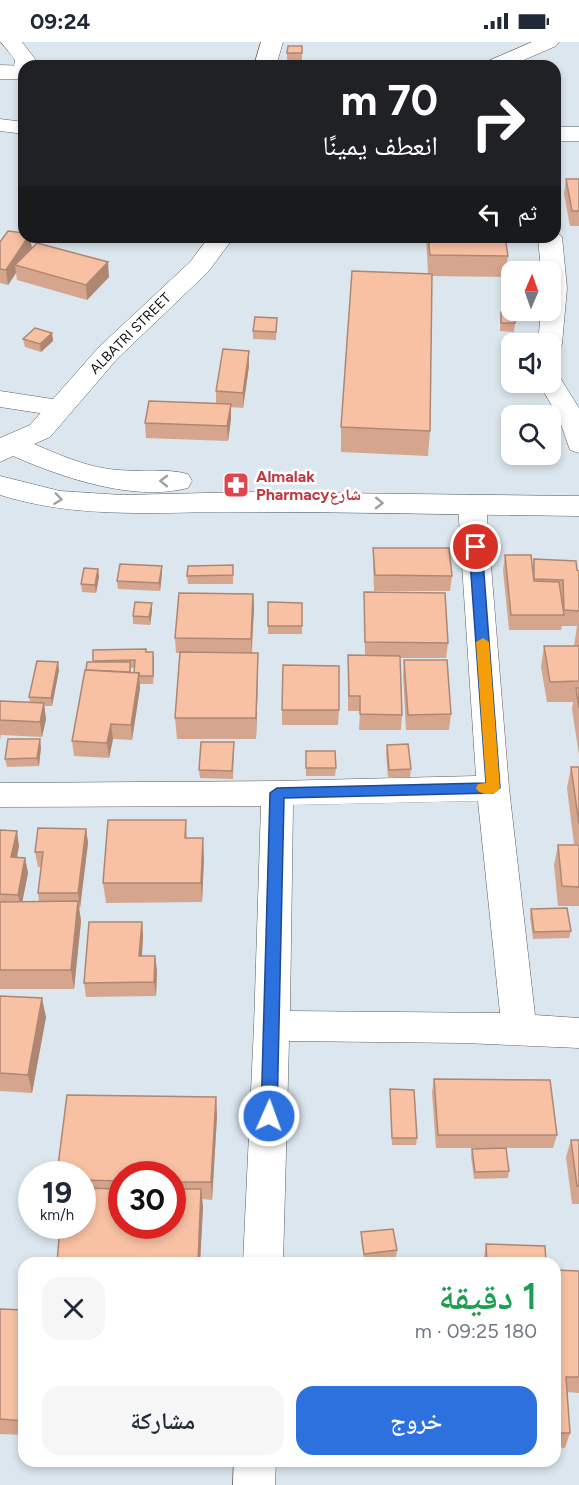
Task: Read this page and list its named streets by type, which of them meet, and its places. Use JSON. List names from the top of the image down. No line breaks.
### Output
{"streets":{"main road":["ALBATRI STREET"]},"places":{"pharmacy":["Almalak Pharmacyشارع"]},"north":"top","page":{"status":"09:24","turn":["70 m","انعطف يمينًا"],"then":"ثم","speed":"19 km/h","limit":"30","heading":["1 دقيقة","180 m · 09:25"],"buttons":["خروج","مشاركة"]}}
